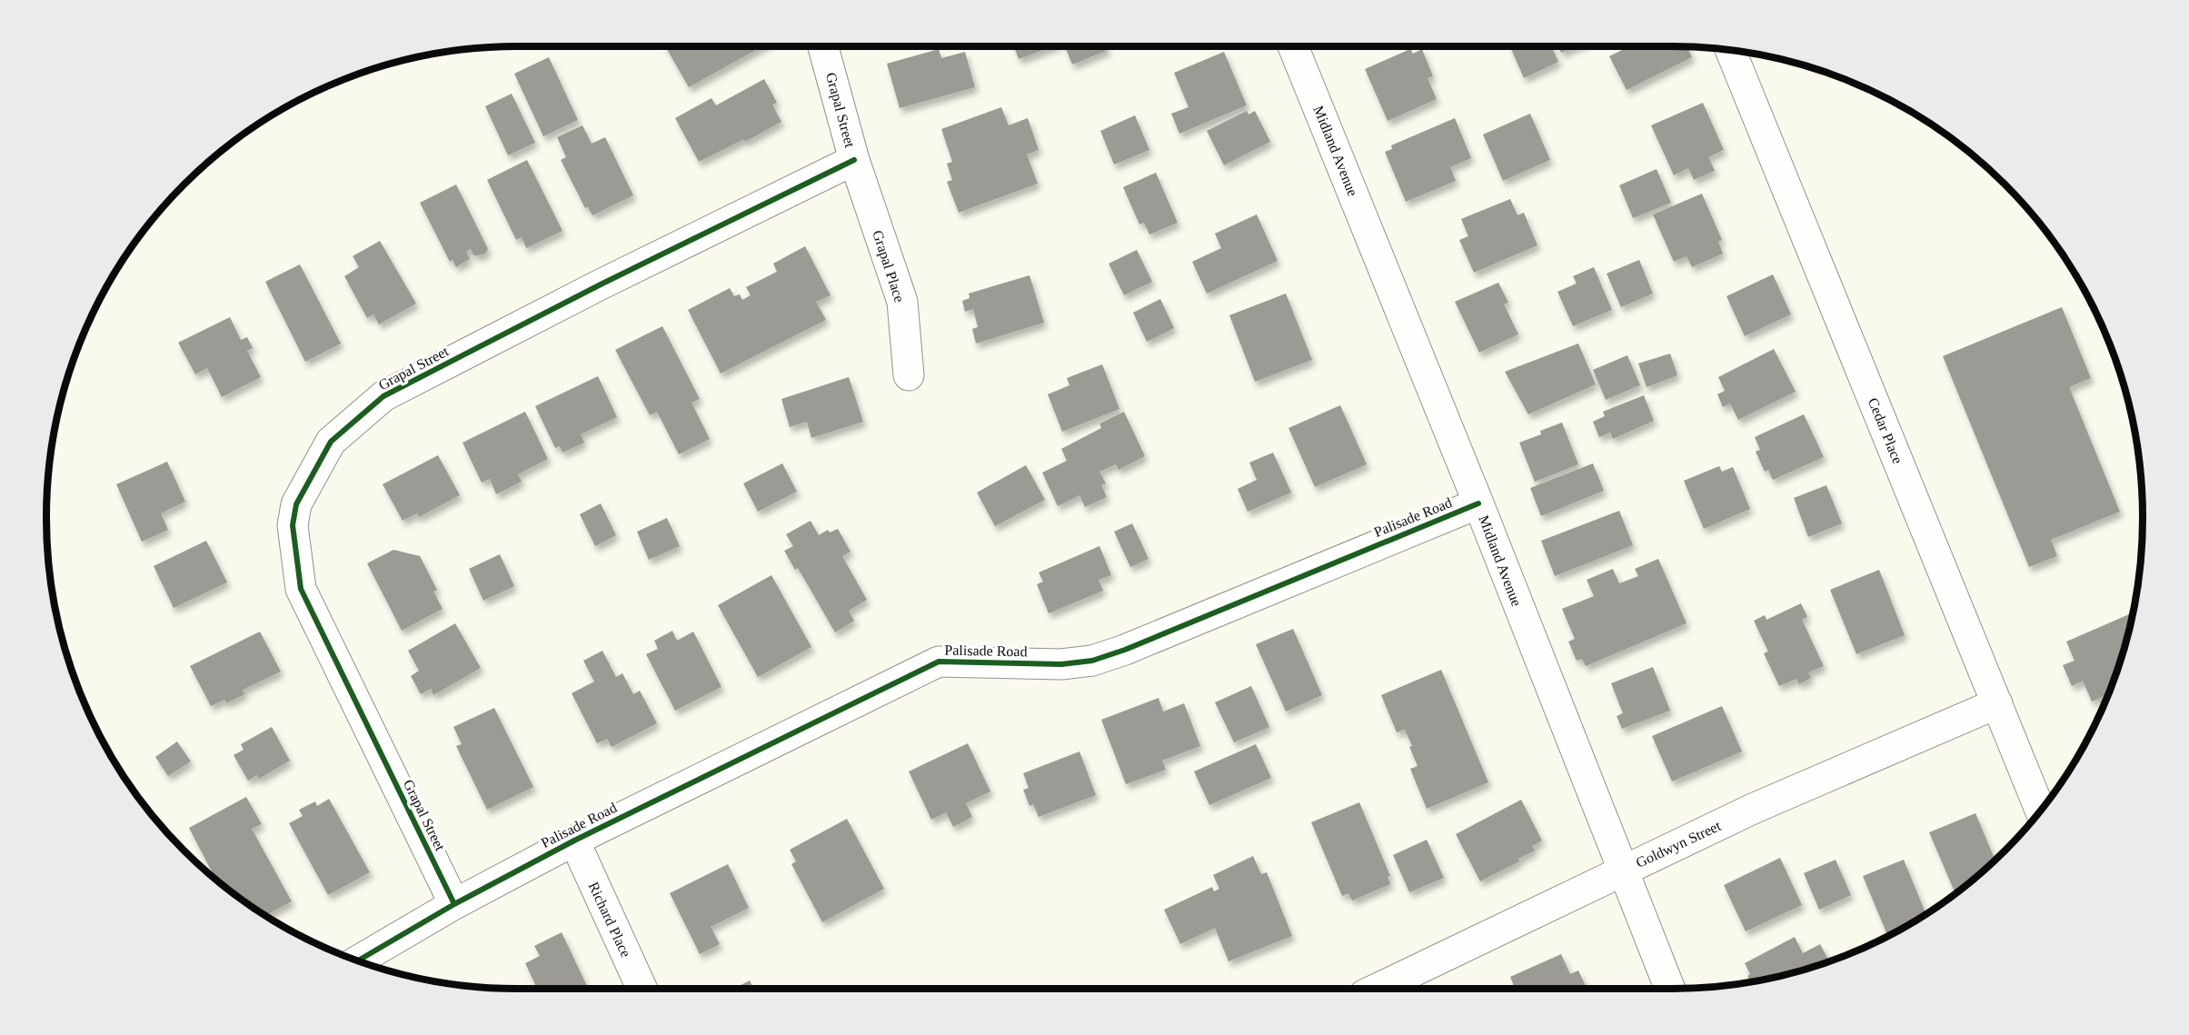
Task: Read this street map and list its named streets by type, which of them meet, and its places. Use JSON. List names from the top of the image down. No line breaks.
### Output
{"streets":{"street":["Grapal Street","Midland Avenue","Grapal Place","Cedar Place","Palisade Road","Goldwyn Street","Richard Place"]},"crossings":[["Grapal Street","Grapal Place"],["Grapal Street","Palisade Road"],["Midland Avenue","Palisade Road"],["Midland Avenue","Goldwyn Street"],["Cedar Place","Goldwyn Street"],["Palisade Road","Richard Place"]]}
